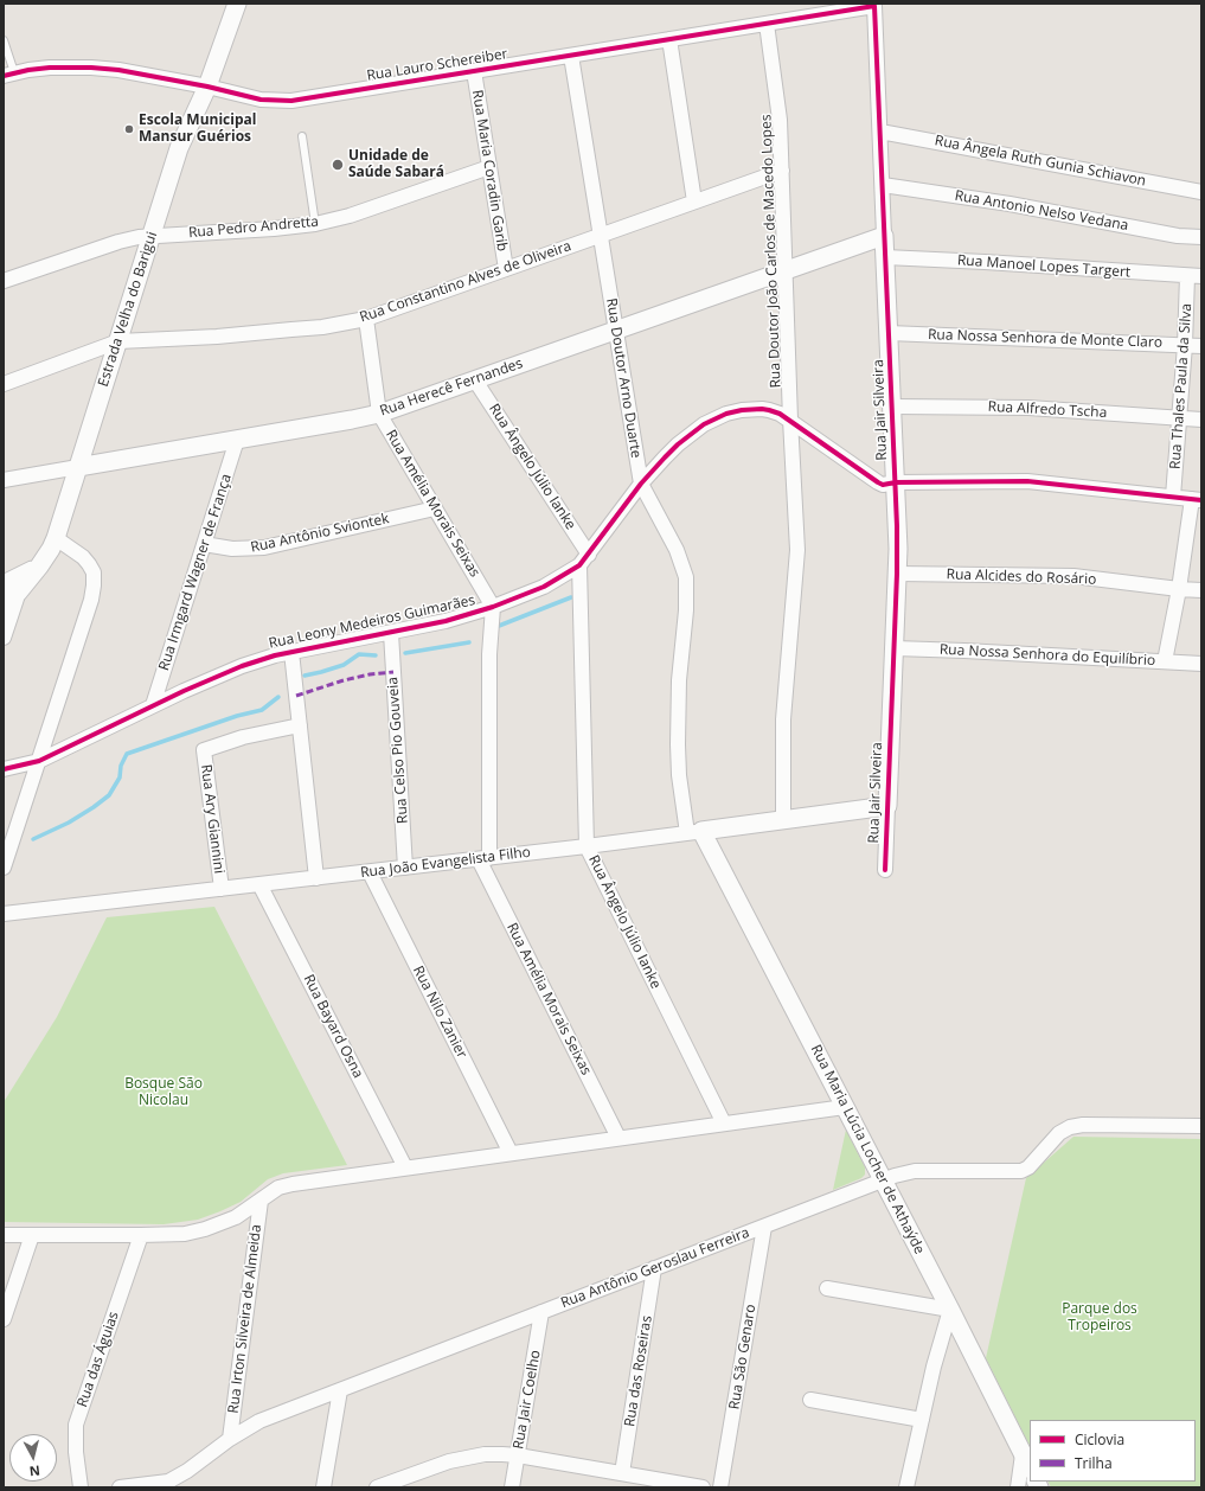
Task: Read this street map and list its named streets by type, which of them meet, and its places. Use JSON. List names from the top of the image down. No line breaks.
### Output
{"streets":{"street":["Rua Lauro Schereiber","Rua Ângela Ruth Gunia Schiavon","Rua Maria Coradin Garib","Rua Antonio Nelso Vedana","Rua Pedro Andretta","Rua Doutor João Carlos de Macedo Lopes","Rua Manoel Lopes Targert","Rua Constantino Alves de Oliveira","Estrada Velha do Barigui","Rua Nossa Senhora de Monte Claro","Rua Doutor Arno Duarte","Rua Thales Paula da Silva","Rua Herecê Fernandes","Rua Jair Silveira","Rua Alfredo Tscha","Rua Ângelo Júlio Ianke","Rua Amélia Morais Seixas","Rua Antônio Sviontek","Rua Irmgard Wagner de França","Rua Alcides do Rosário","Rua Leony Medeiros Guimarães","Rua Nossa Senhora do Equilíbrio","Rua Celso Pio Gouveia","Rua Ary Giannini","Rua João Evangelista Filho","Rua Nilo Zanier","Rua Bayard Osna","Rua Maria Lúcia Locher de Athaýde","Rua Antônio Geroslau Ferreira","Rua Irton Silveira de Almeida","Rua São Genaro","Rua das Águias","Rua das Roseiras","Rua Jair Coelho"]},"crossings":[["Rua Lauro Schereiber","Rua Maria Coradin Garib"],["Rua Lauro Schereiber","Rua Doutor João Carlos de Macedo Lopes"],["Rua Lauro Schereiber","Estrada Velha do Barigui"],["Rua Lauro Schereiber","Rua Doutor Arno Duarte"],["Rua Lauro Schereiber","Rua Jair Silveira"],["Rua Ângela Ruth Gunia Schiavon","Rua Jair Silveira"],["Rua Maria Coradin Garib","Rua Pedro Andretta"],["Rua Maria Coradin Garib","Rua Constantino Alves de Oliveira"],["Rua Antonio Nelso Vedana","Rua Jair Silveira"],["Rua Pedro Andretta","Estrada Velha do Barigui"],["Rua Doutor João Carlos de Macedo Lopes","Rua Constantino Alves de Oliveira"],["Rua Doutor João Carlos de Macedo Lopes","Rua Herecê Fernandes"],["Rua Doutor João Carlos de Macedo Lopes","Rua Leony Medeiros Guimarães"],["Rua Doutor João Carlos de Macedo Lopes","Rua João Evangelista Filho"],["Rua Manoel Lopes Targert","Rua Thales Paula da Silva"],["Rua Manoel Lopes Targert","Rua Jair Silveira"],["Rua Constantino Alves de Oliveira","Estrada Velha do Barigui"],["Rua Constantino Alves de Oliveira","Rua Doutor Arno Duarte"],["Rua Constantino Alves de Oliveira","Rua Amélia Morais Seixas"],["Estrada Velha do Barigui","Rua Herecê Fernandes"],["Rua Nossa Senhora de Monte Claro","Rua Thales Paula da Silva"],["Rua Nossa Senhora de Monte Claro","Rua Jair Silveira"],["Rua Doutor Arno Duarte","Rua Herecê Fernandes"],["Rua Doutor Arno Duarte","Rua Leony Medeiros Guimarães"],["Rua Doutor Arno Duarte","Rua João Evangelista Filho"],["Rua Doutor Arno Duarte","Rua Maria Lúcia Locher de Athaýde"],["Rua Thales Paula da Silva","Rua Alfredo Tscha"],["Rua Thales Paula da Silva","Rua Leony Medeiros Guimarães"],["Rua Herecê Fernandes","Rua Jair Silveira"],["Rua Herecê Fernandes","Rua Ângelo Júlio Ianke"],["Rua Herecê Fernandes","Rua Amélia Morais Seixas"],["Rua Herecê Fernandes","Rua Irmgard Wagner de França"],["Rua Jair Silveira","Rua Alfredo Tscha"],["Rua Jair Silveira","Rua Alcides do Rosário"],["Rua Jair Silveira","Rua Leony Medeiros Guimarães"],["Rua Jair Silveira","Rua Nossa Senhora do Equilíbrio"],["Rua Jair Silveira","Rua João Evangelista Filho"],["Rua Ângelo Júlio Ianke","Rua Leony Medeiros Guimarães"],["Rua Ângelo Júlio Ianke","Rua João Evangelista Filho"],["Rua Amélia Morais Seixas","Rua Antônio Sviontek"],["Rua Amélia Morais Seixas","Rua Leony Medeiros Guimarães"],["Rua Amélia Morais Seixas","Rua João Evangelista Filho"],["Rua Antônio Sviontek","Rua Irmgard Wagner de França"],["Rua Irmgard Wagner de França","Rua Leony Medeiros Guimarães"],["Rua Leony Medeiros Guimarães","Rua Celso Pio Gouveia"],["Rua Celso Pio Gouveia","Rua João Evangelista Filho"],["Rua Ary Giannini","Rua João Evangelista Filho"],["Rua João Evangelista Filho","Rua Nilo Zanier"],["Rua João Evangelista Filho","Rua Bayard Osna"],["Rua João Evangelista Filho","Rua Maria Lúcia Locher de Athaýde"],["Rua Maria Lúcia Locher de Athaýde","Rua Antônio Geroslau Ferreira"],["Rua Antônio Geroslau Ferreira","Rua Irton Silveira de Almeida"],["Rua Antônio Geroslau Ferreira","Rua São Genaro"],["Rua Antônio Geroslau Ferreira","Rua das Roseiras"],["Rua Antônio Geroslau Ferreira","Rua Jair Coelho"]],"parks":["Bosque São Nicolau","Parque dos Tropeiros"],"places":["Escola Municipal Mansur Guérios","Unidade de Saúde Sabará"],"legend":["Ciclovia","Trilha"],"north":"bottom"}
